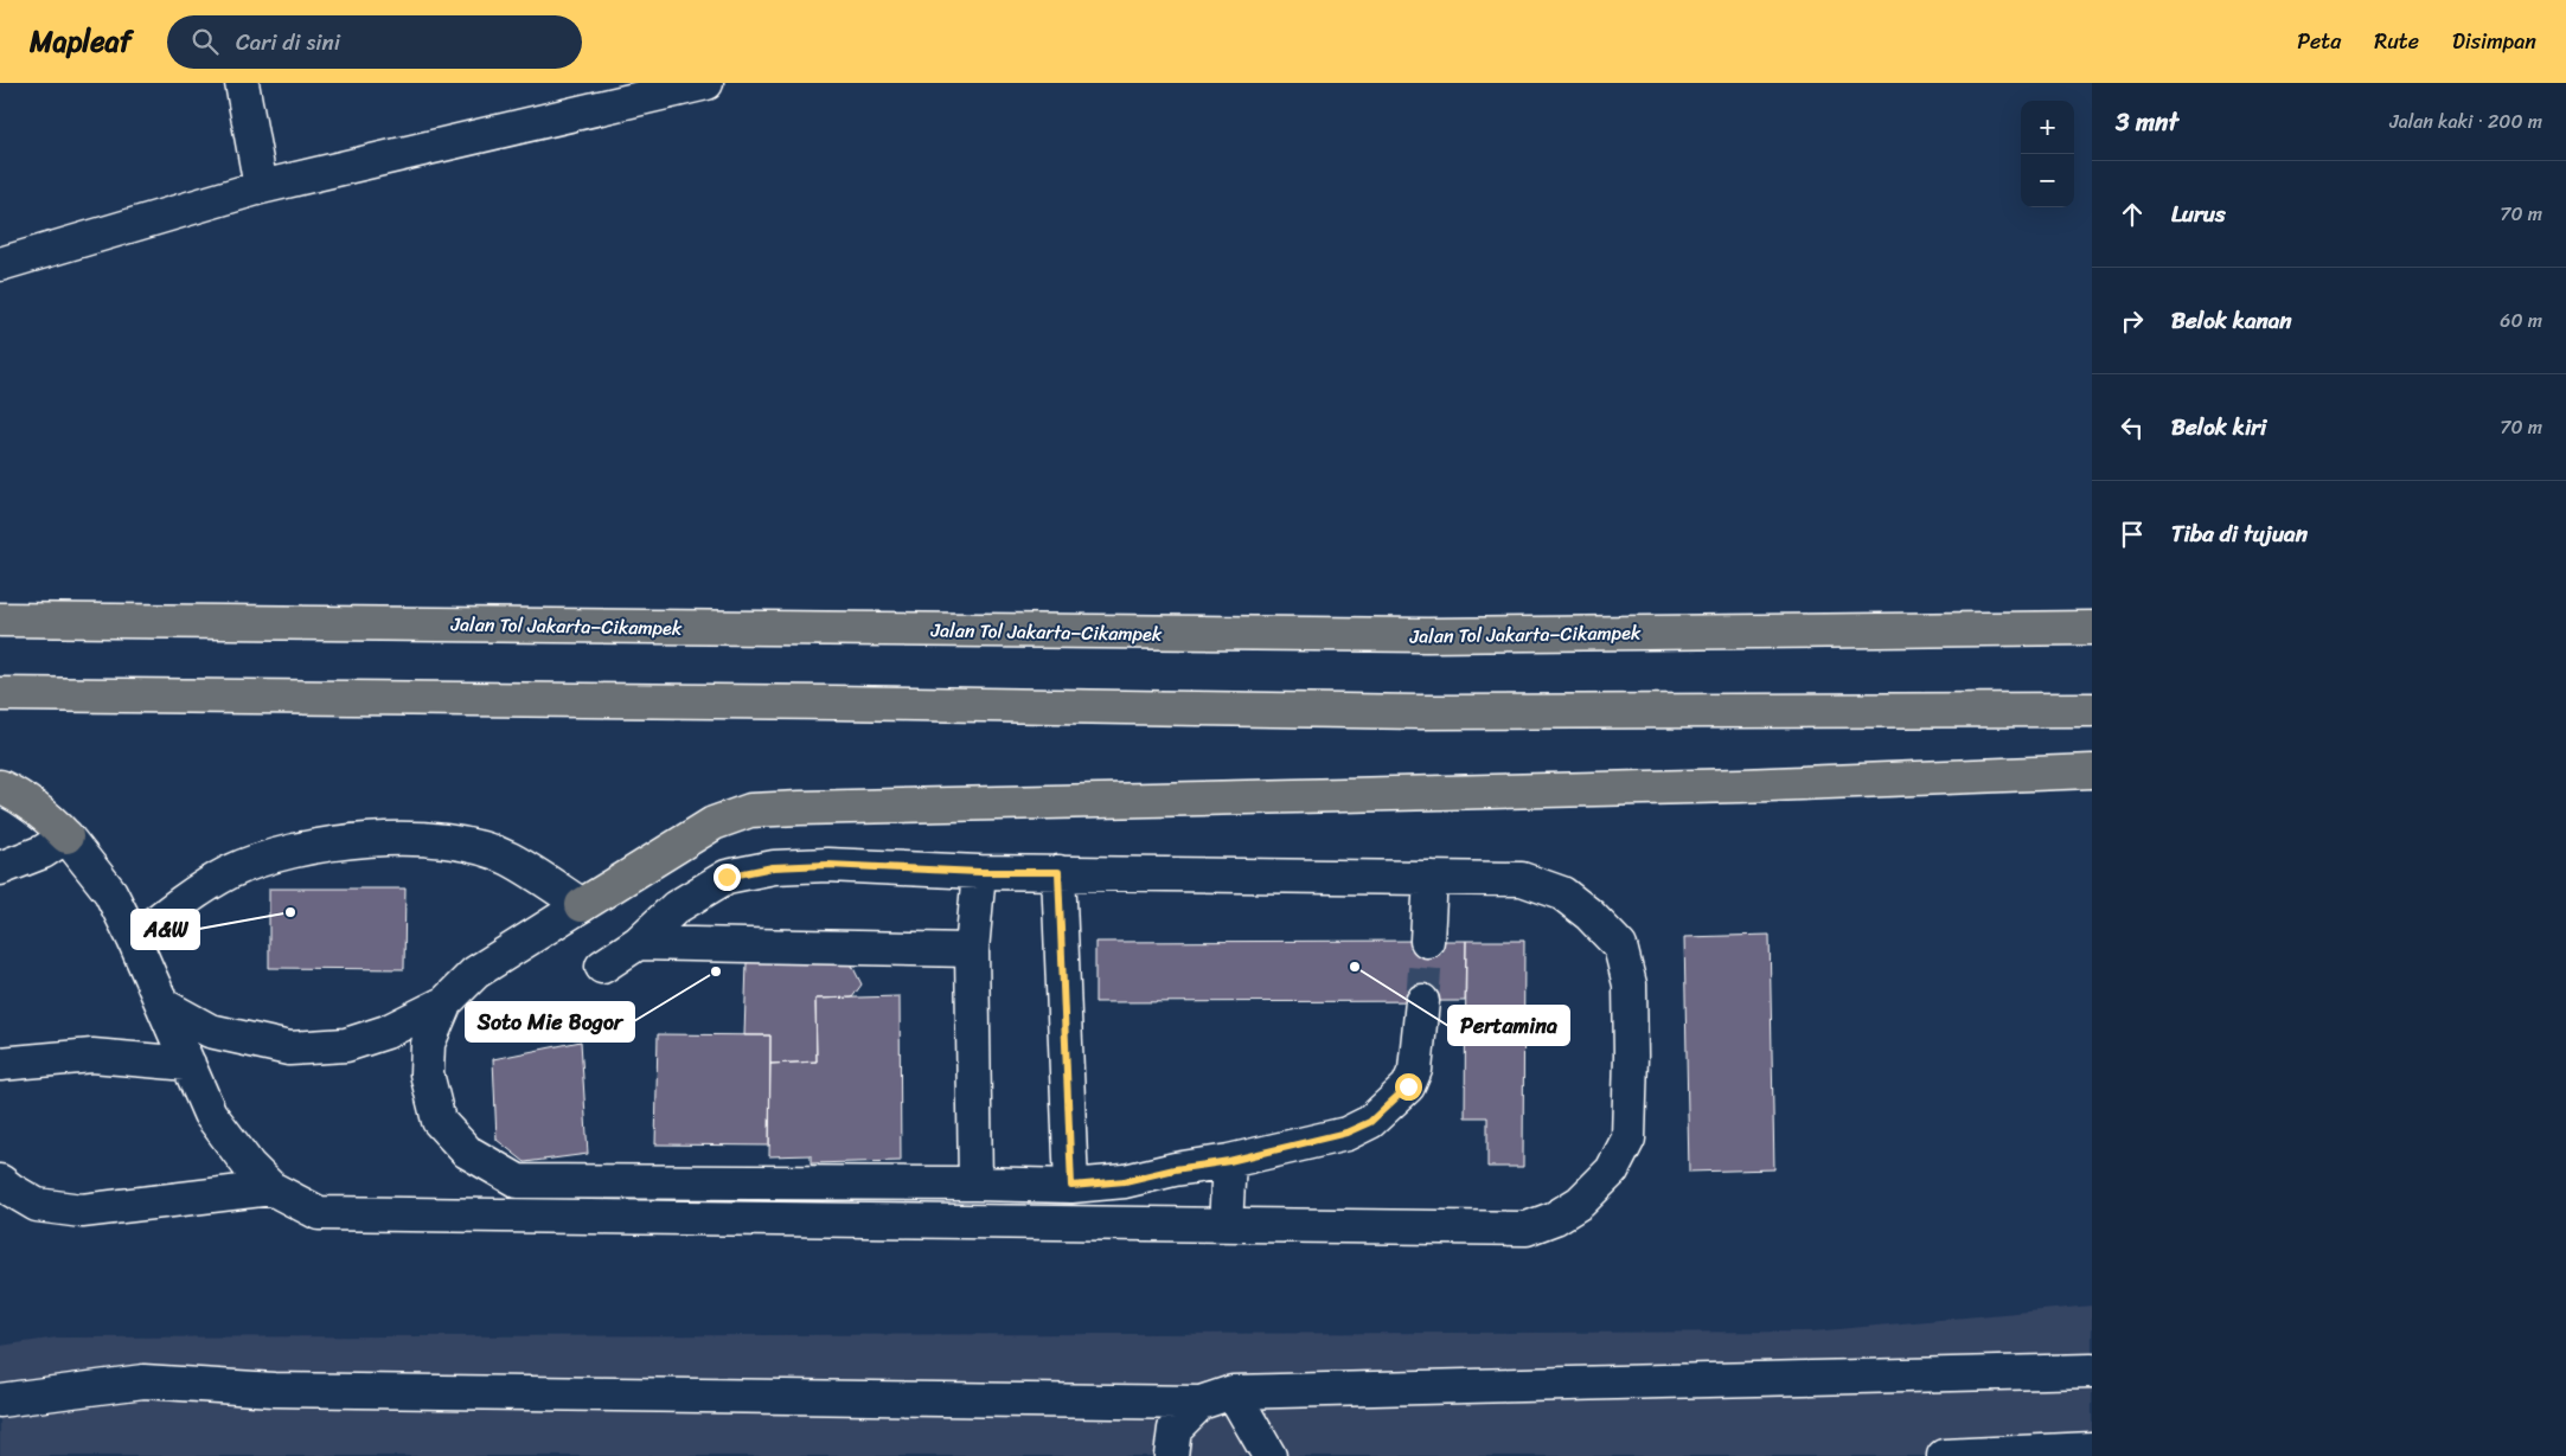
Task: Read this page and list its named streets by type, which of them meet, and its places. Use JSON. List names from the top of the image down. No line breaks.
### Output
{"streets":{"highway":["Jalan Tol Jakarta–Cikampek"]},"places":["A&W","Pertamina","Soto Mie Bogor"],"page":{"header":"Mapleaf","search":"Cari di sini","nav":["Peta","Rute","Disimpan"],"heading":["3 mnt","Jalan kaki · 200 m"],"map_buttons":["+","−"],"list":[["Lurus","70 m"],["Belok kanan","60 m"],["Belok kiri","70 m"],"Tiba di tujuan"]}}
